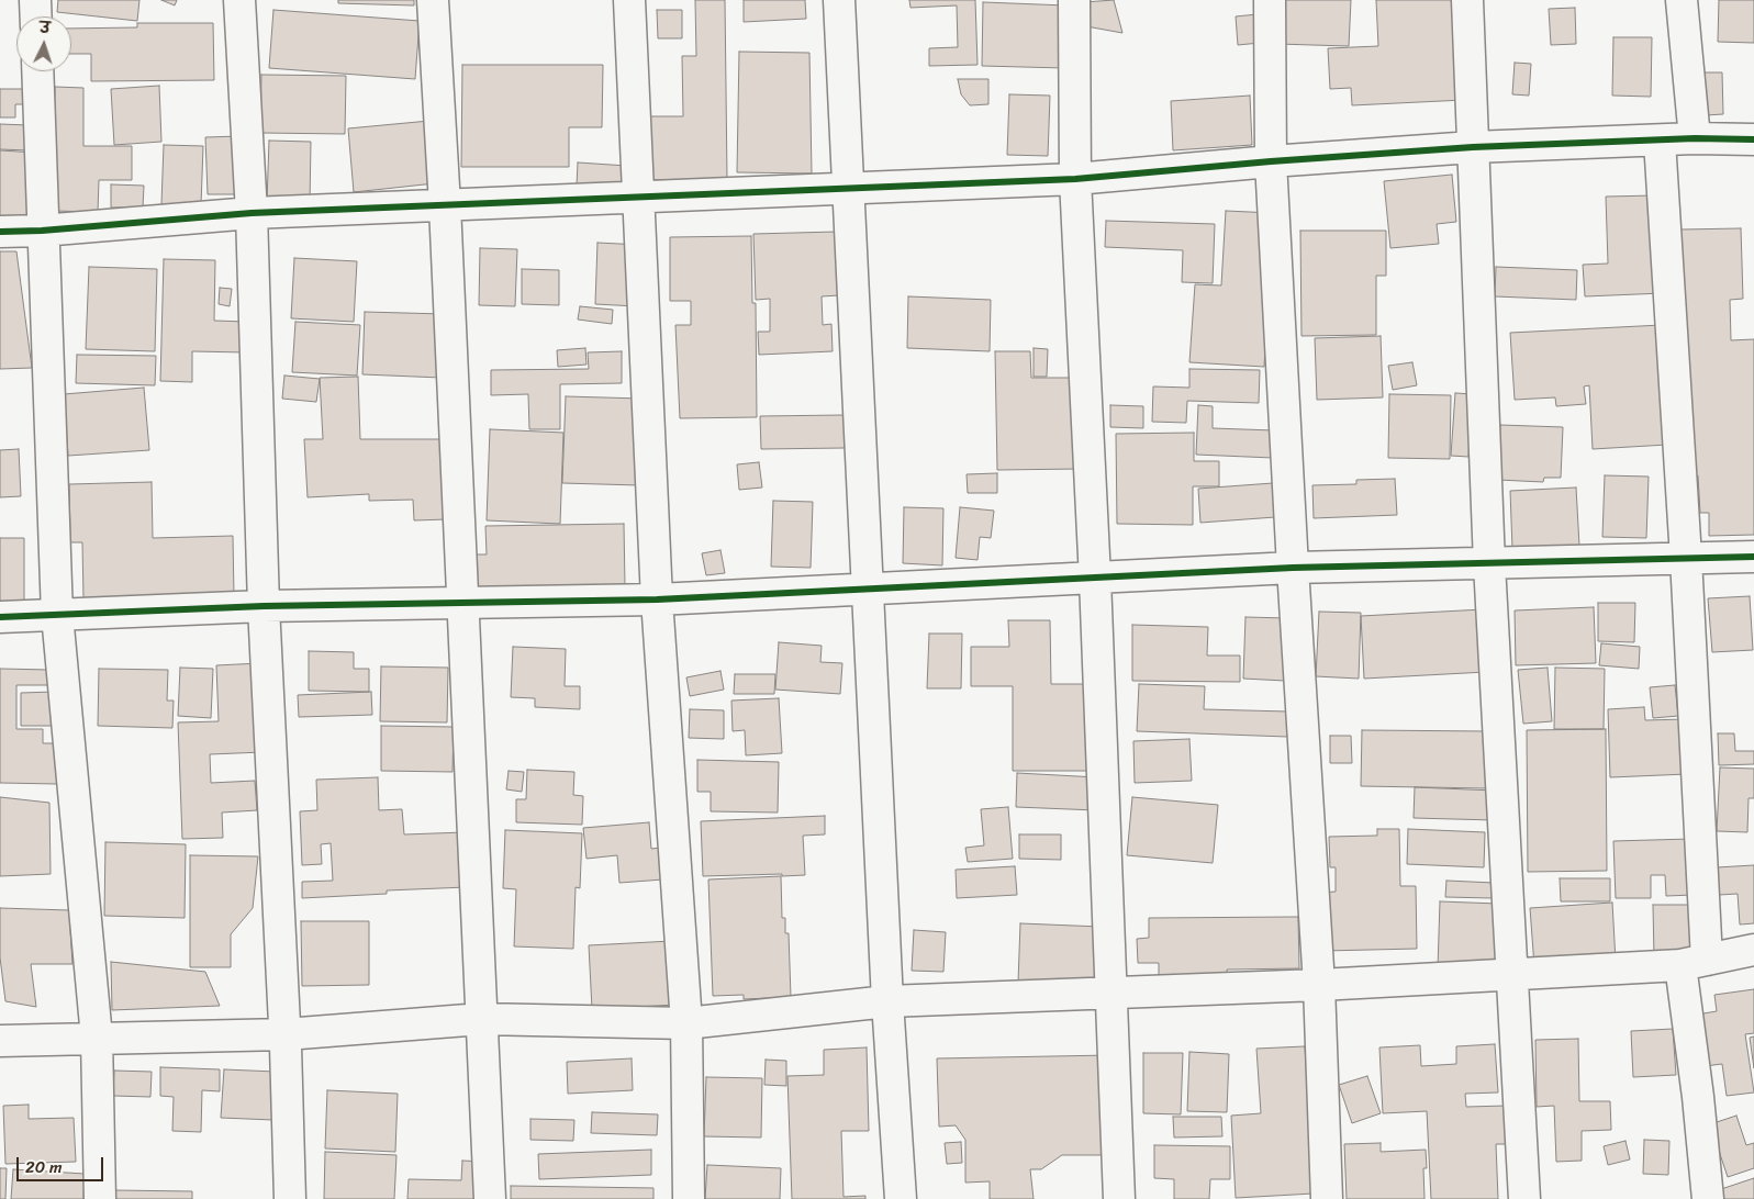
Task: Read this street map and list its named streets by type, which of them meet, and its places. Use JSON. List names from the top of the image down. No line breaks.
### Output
{"scale_bar":"20 m","north":"top"}
